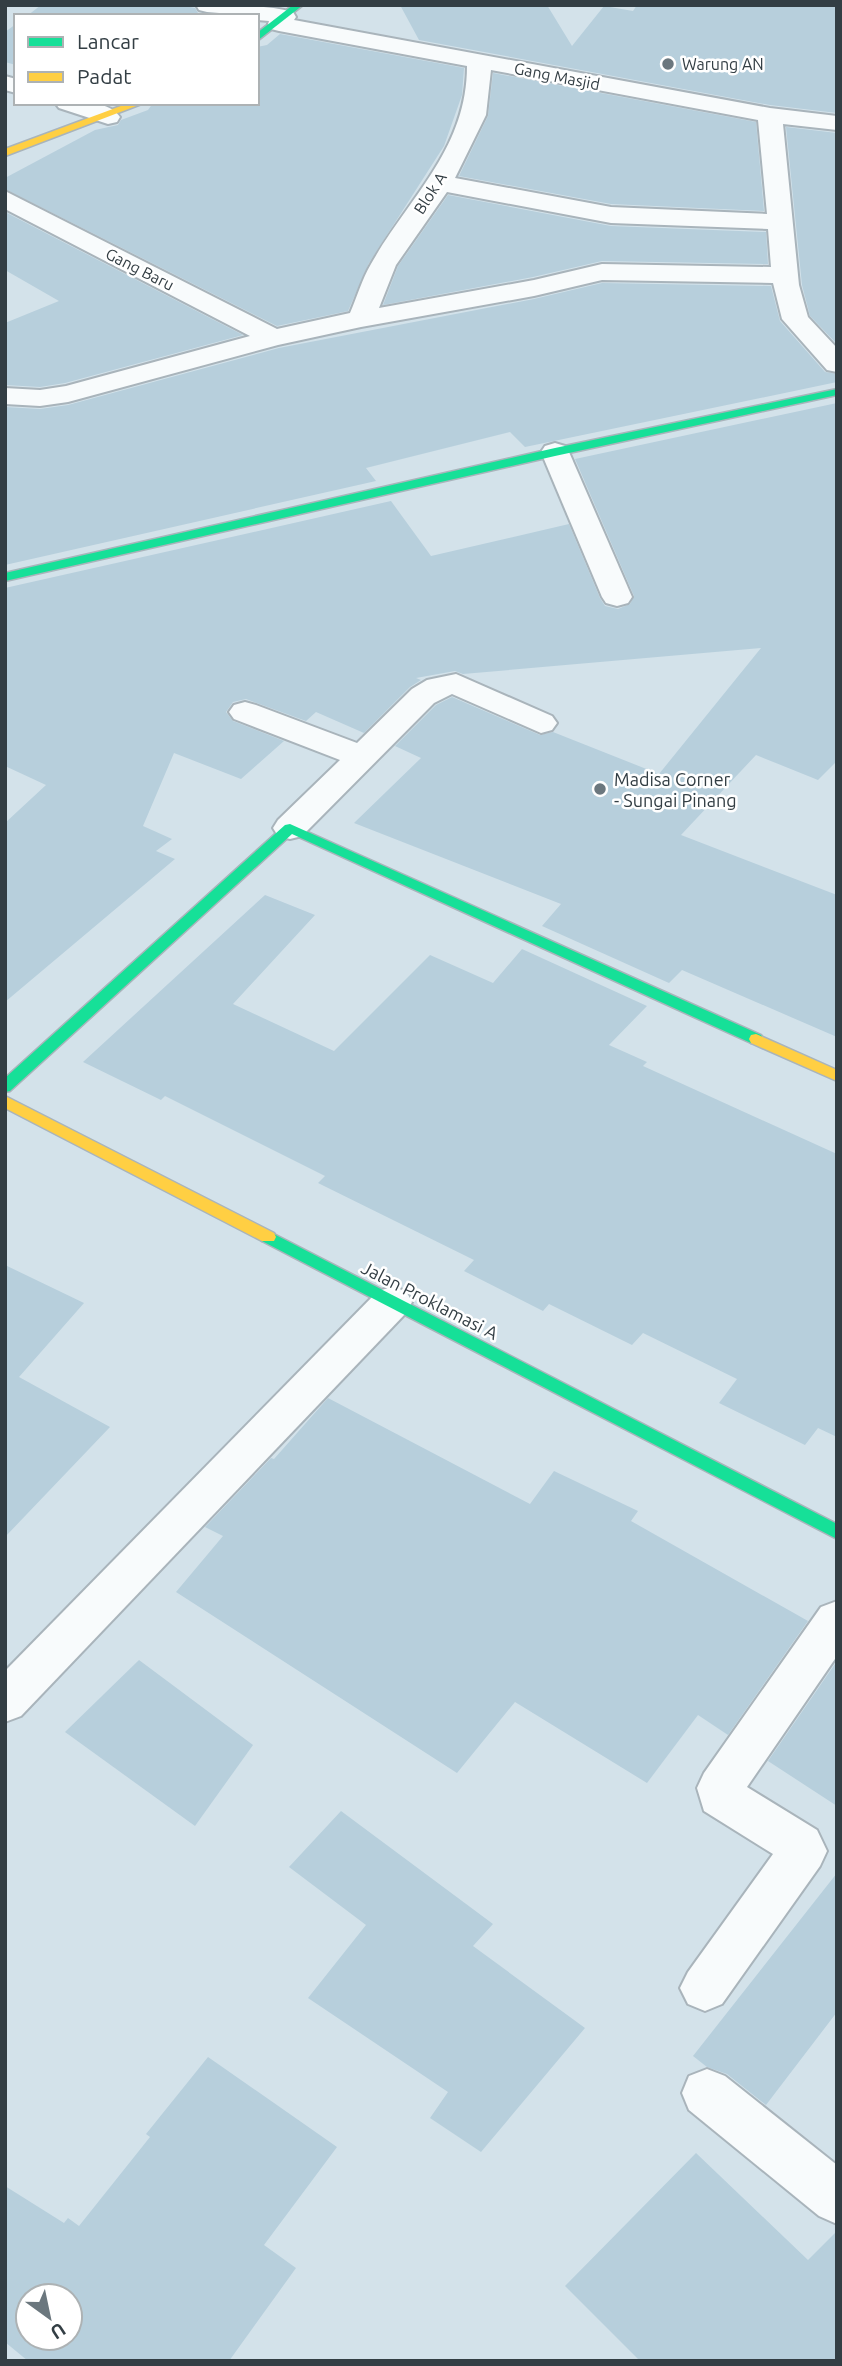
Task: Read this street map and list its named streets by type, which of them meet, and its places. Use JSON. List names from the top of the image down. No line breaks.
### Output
{"streets":{"street":["Gang Masjid","Blok A","Gang Baru","Jalan Proklamasi A"]},"crossings":[["Gang Masjid","Blok A"]],"places":["Warung AN","Madisa Corner - Sungai Pinang"],"legend":["Lancar","Padat"],"north":"bottom right"}
